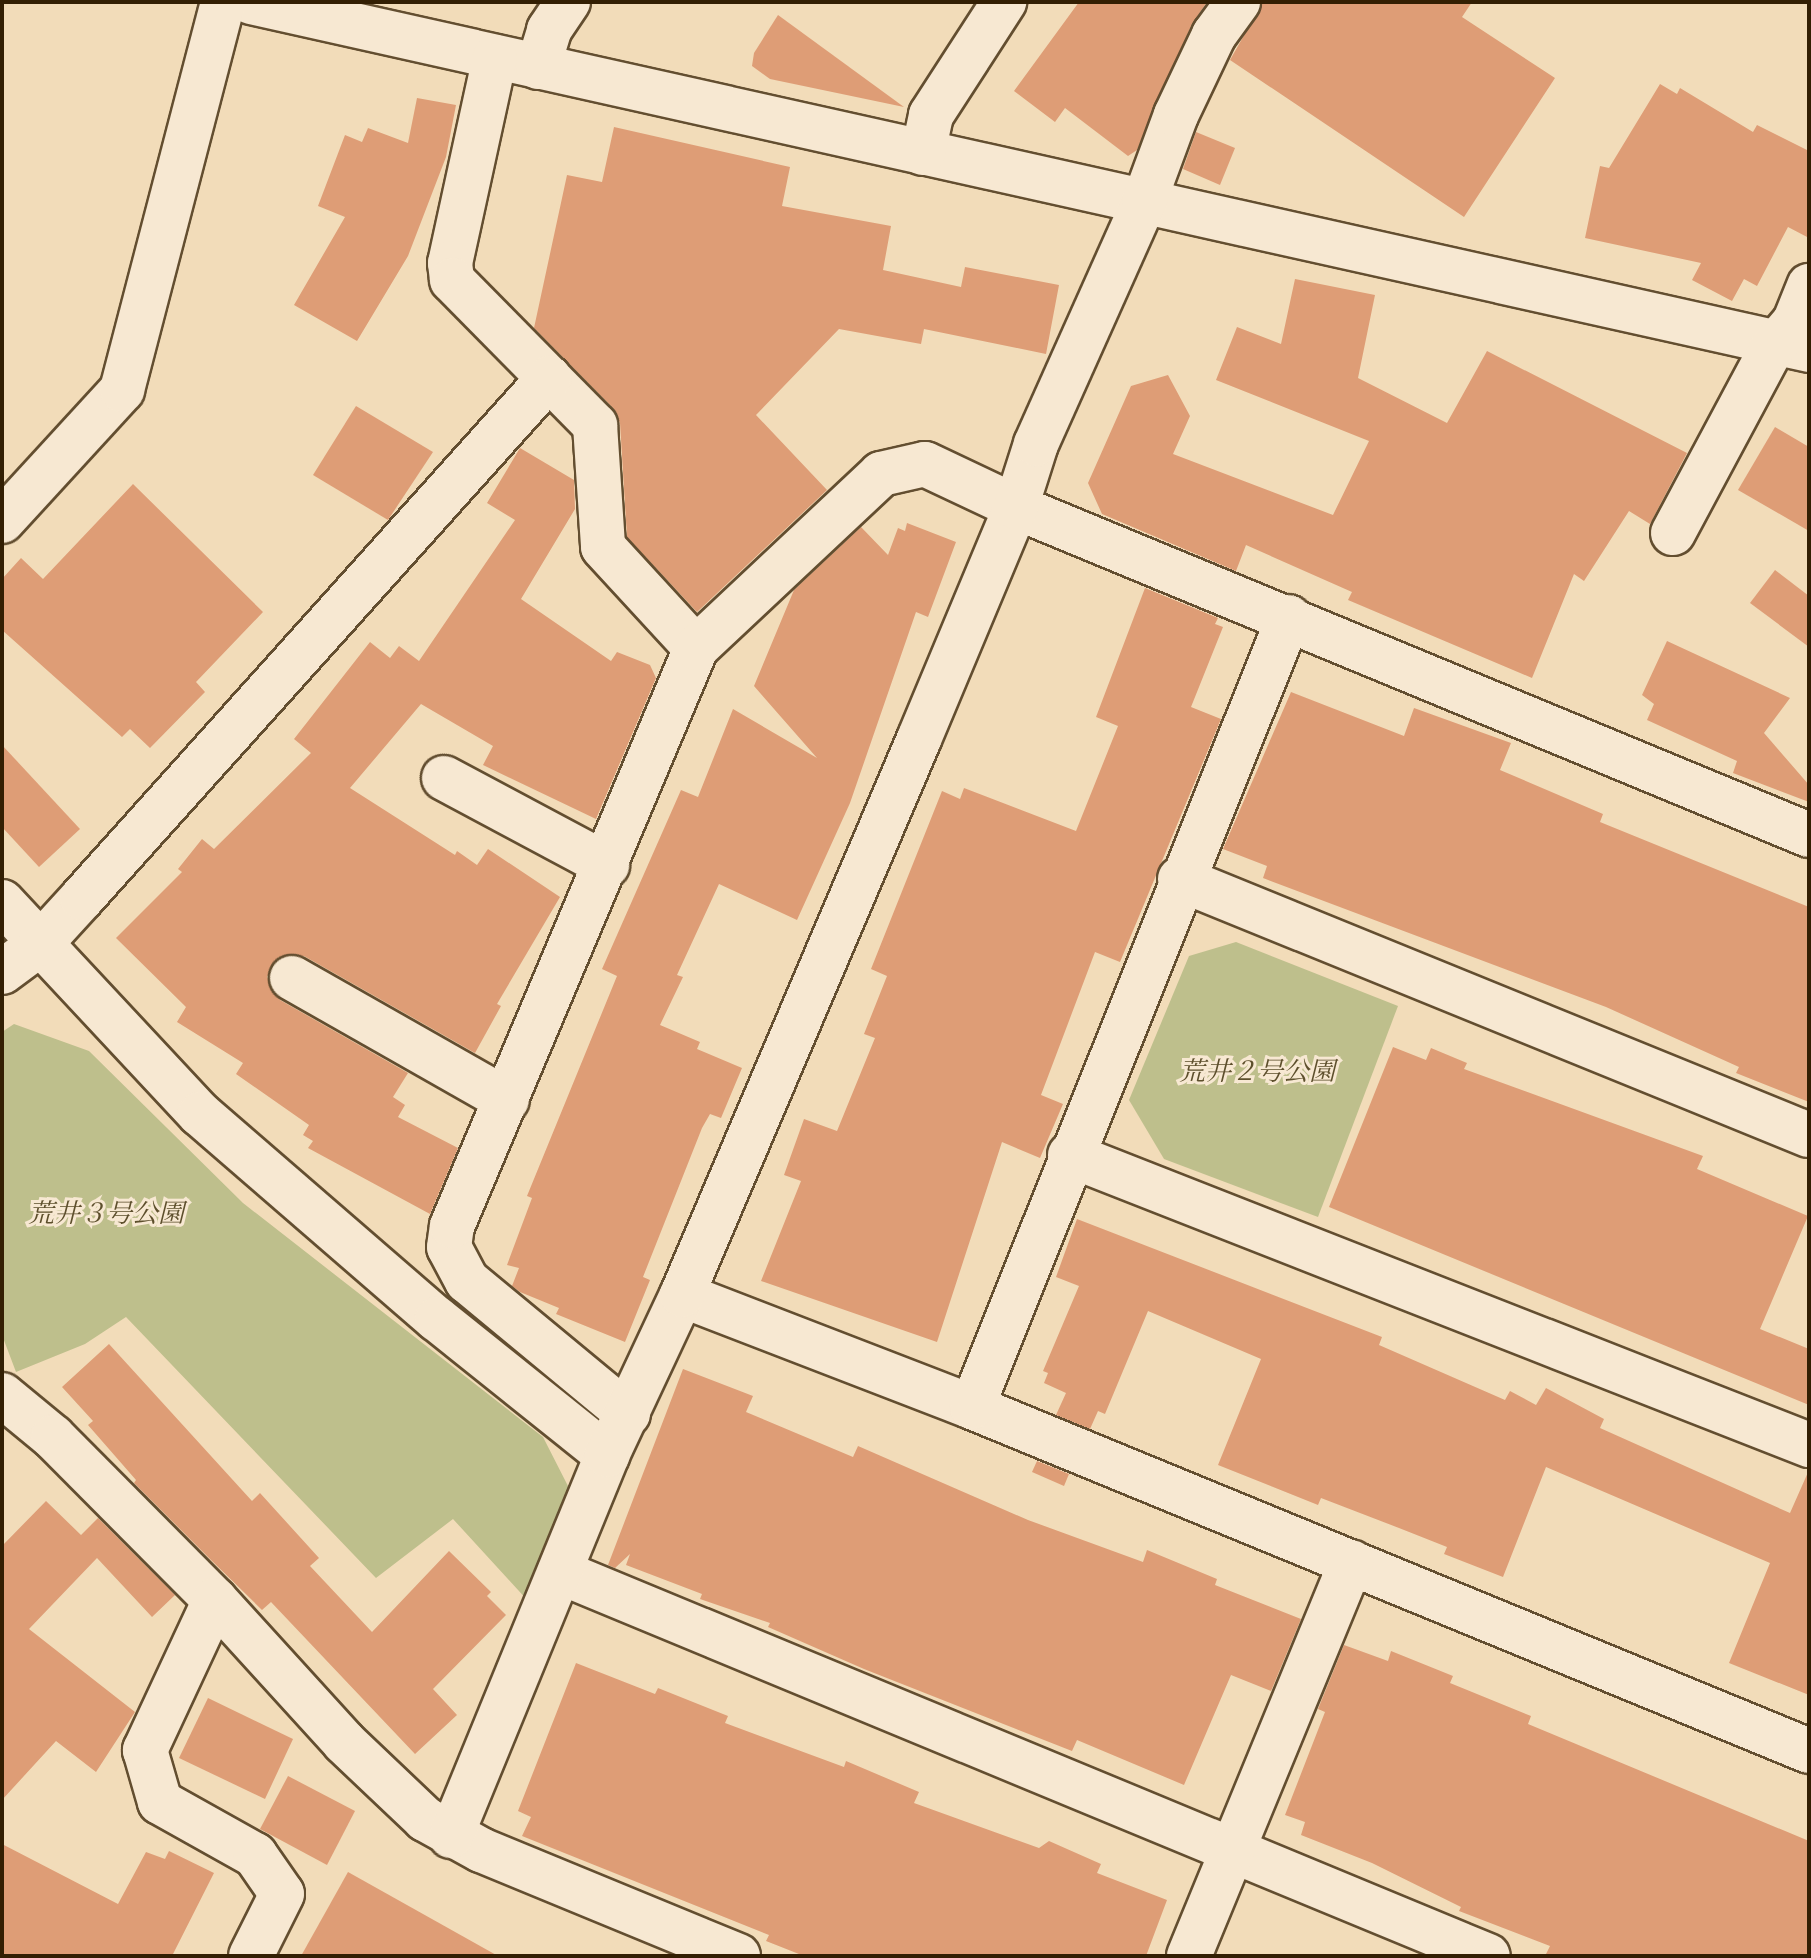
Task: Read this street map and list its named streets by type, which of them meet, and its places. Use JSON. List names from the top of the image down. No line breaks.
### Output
{"parks":["荒井２号公園","荒井３号公園"]}
